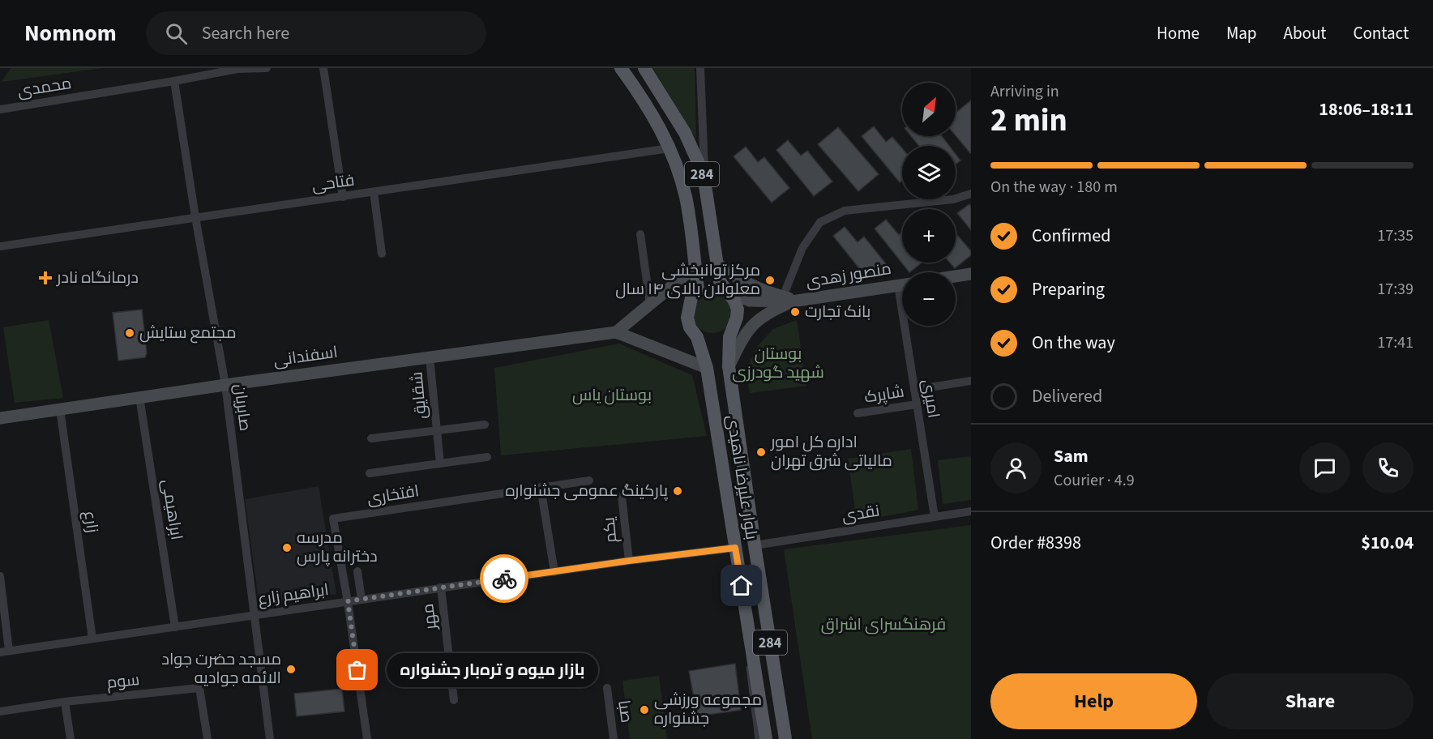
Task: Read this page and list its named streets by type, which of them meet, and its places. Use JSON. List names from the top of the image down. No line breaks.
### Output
{"streets":{"main road":["284","منصور زهدی","اسفندانی","بلوار علیرضا ناهیدی"],"street":["محمدی","فتاحی","شاپرک","شقایق","امیری","صابریان","افتخاری","ابراهیمی","نقدی","زارع","یکم","ابراهیم زارع","مهر","سوم","صبا"]},"crossings":[["محمدی","صابریان"],["284","فتاحی"],["284","منصور زهدی"],["284","بلوار علیرضا ناهیدی"],["فتاحی","صابریان"],["منصور زهدی","امیری"],["منصور زهدی","بلوار علیرضا ناهیدی"],["اسفندانی","شقایق"],["اسفندانی","صابریان"],["اسفندانی","ابراهیمی"],["اسفندانی","زارع"],["شاپرک","امیری"],["امیری","نقدی"],["صابریان","ابراهیم زارع"],["بلوار علیرضا ناهیدی","نقدی"],["بلوار علیرضا ناهیدی","ابراهیم زارع"],["افتخاری","ابراهیم زارع"],["ابراهیمی","ابراهیم زارع"],["زارع","ابراهیم زارع"],["یکم","ابراهیم زارع"],["ابراهیم زارع","مهر"]],"parks":["بوستان شهید گودرزی","بوستان یاس","فرهنگسرای اشراق"],"places":{"health":["درمانگاه نادر"],"other":["مرکز توانبخشی معلولان بالای ۱۴ سال","بانک تجارت","مجتمع ستایش","اداره کل امور مالیاتی شرق تهران","پارکینگ عمومی جشنواره","مدرسه دخترانه پارس","مسجد حضرت جواد الائمه جوادیه","بازار میوه و تره‌بار جشنواره","مجموعه ورزشی جشنواره"]},"north":"top right","page":{"header":"Nomnom","search":"Search here","nav":["Home","Map","About","Contact"],"heading":["2 min","Arriving in","18:06–18:11"],"panel":["Sam","Courier · 4.9","Order #8398","$10.04"],"map_buttons":["+","−"],"bar":"On the way · 180 m","list":[["Confirmed","17:35"],["Preparing","17:39"],["On the way","17:41"],"Delivered"],"bubble":"بازار میوه و تره‌بار جشنواره","buttons":["Help","Share"]}}
